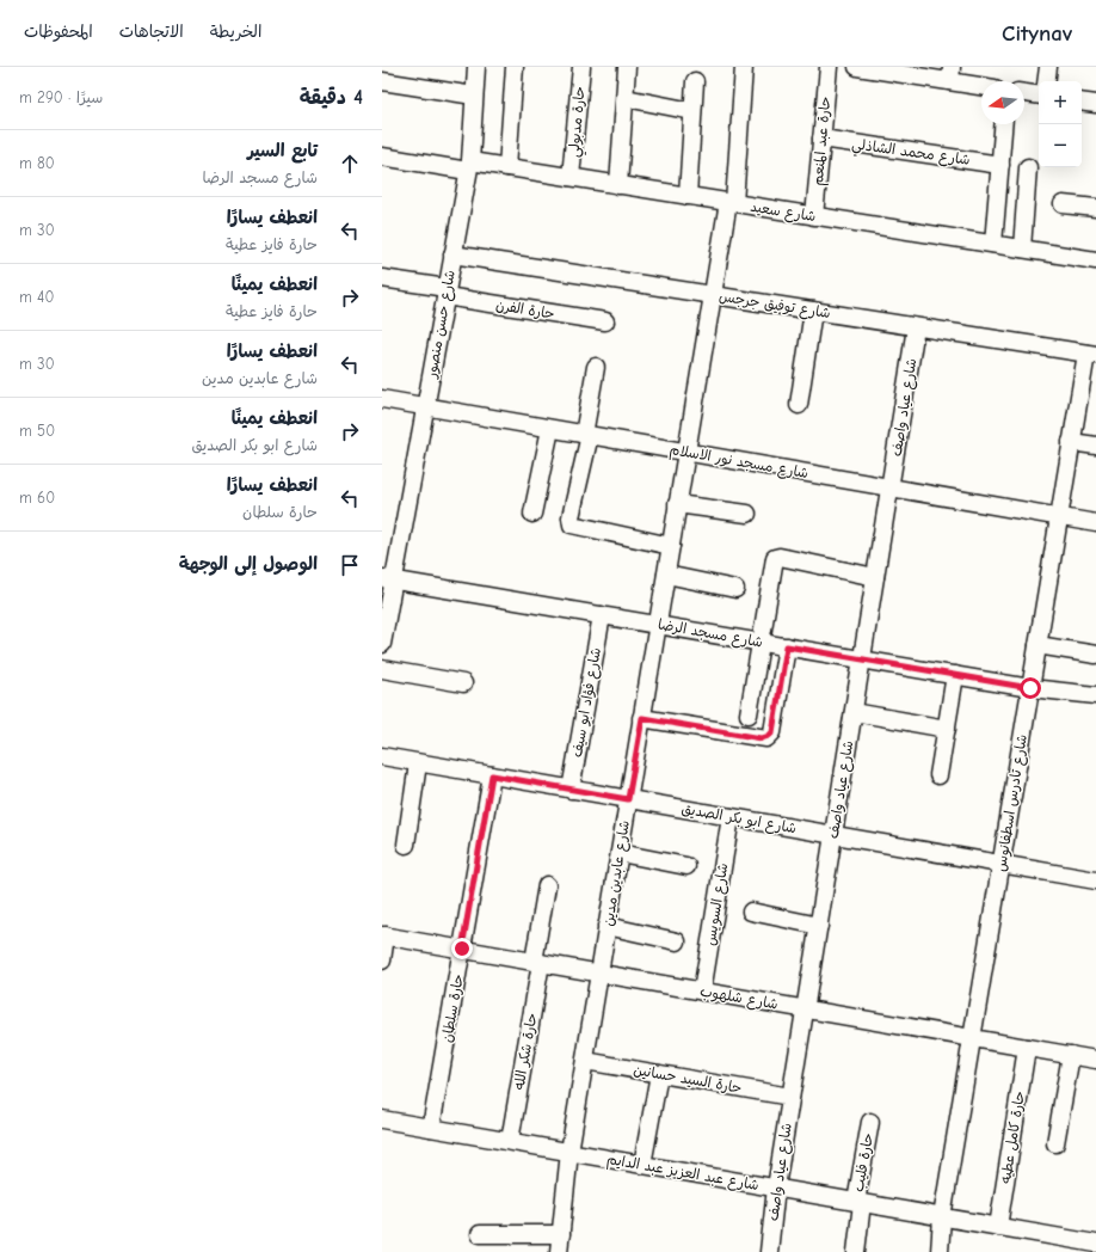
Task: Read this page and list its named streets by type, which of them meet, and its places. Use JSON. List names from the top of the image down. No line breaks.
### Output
{"streets":{"street":["حارة مدبولي","حارة عبد المنعم","شارع محمد الشاذلي","شارع سعيد","شارع توفيق جرجس","حارة الفرن","شارع حسن منصور","شارع عياد واصف","شارع مسجد نور الاسلام","شارع مسجد الرضا","شارع فؤاد ابو سيف","شارع تادرس اسطفانوس","شارع ابو بكر الصديق","شارع عابدين مدين","شارع السويس","شارع شلهوب","حارة سلطان","حارة شكر الله","حارة السيد حسانين","حارة كامل عطيه","حارة فليب","شارع عبد العزيز عبد الدايم"]},"crossings":[["حارة مدبولي","شارع سعيد"],["حارة عبد المنعم","شارع محمد الشاذلي"],["حارة عبد المنعم","شارع سعيد"],["شارع سعيد","شارع حسن منصور"],["شارع سعيد","شارع عابدين مدين"],["شارع توفيق جرجس","شارع حسن منصور"],["شارع توفيق جرجس","شارع عياد واصف"],["شارع توفيق جرجس","شارع تادرس اسطفانوس"],["شارع توفيق جرجس","شارع عابدين مدين"],["حارة الفرن","شارع حسن منصور"],["شارع حسن منصور","شارع مسجد نور الاسلام"],["شارع حسن منصور","شارع مسجد الرضا"],["شارع عياد واصف","شارع مسجد نور الاسلام"],["شارع عياد واصف","شارع مسجد الرضا"],["شارع عياد واصف","شارع ابو بكر الصديق"],["شارع عياد واصف","شارع شلهوب"],["شارع عياد واصف","حارة السيد حسانين"],["شارع عياد واصف","شارع عبد العزيز عبد الدايم"],["شارع مسجد نور الاسلام","شارع تادرس اسطفانوس"],["شارع مسجد نور الاسلام","شارع عابدين مدين"],["شارع مسجد الرضا","شارع فؤاد ابو سيف"],["شارع مسجد الرضا","شارع تادرس اسطفانوس"],["شارع مسجد الرضا","شارع عابدين مدين"],["شارع فؤاد ابو سيف","شارع ابو بكر الصديق"],["شارع تادرس اسطفانوس","شارع ابو بكر الصديق"],["شارع تادرس اسطفانوس","شارع شلهوب"],["شارع تادرس اسطفانوس","شارع عبد العزيز عبد الدايم"],["شارع ابو بكر الصديق","شارع عابدين مدين"],["شارع ابو بكر الصديق","شارع السويس"],["شارع ابو بكر الصديق","حارة سلطان"],["شارع عابدين مدين","شارع شلهوب"],["شارع عابدين مدين","حارة السيد حسانين"],["شارع عابدين مدين","شارع عبد العزيز عبد الدايم"],["شارع السويس","شارع شلهوب"],["شارع شلهوب","حارة سلطان"],["شارع شلهوب","حارة شكر الله"],["شارع شلهوب","حارة كامل عطيه"],["حارة سلطان","شارع عبد العزيز عبد الدايم"],["حارة شكر الله","شارع عبد العزيز عبد الدايم"],["حارة كامل عطيه","شارع عبد العزيز عبد الدايم"],["حارة فليب","شارع عبد العزيز عبد الدايم"]],"north":"left","page":{"header":"Citynav","nav":["الخريطة","الاتجاهات","المحفوظات"],"heading":["4 دقيقة","سيرًا · 290 m"],"map_buttons":["+","−"],"list":[["تابع السير","شارع مسجد الرضا","80 m"],["انعطف يسارًا","حارة فايز عطية","30 m"],["انعطف يمينًا","حارة فايز عطية","40 m"],["انعطف يسارًا","شارع عابدين مدين","30 m"],["انعطف يمينًا","شارع ابو بكر الصديق","50 m"],["انعطف يسارًا","حارة سلطان","60 m"],"الوصول إلى الوجهة"]}}
